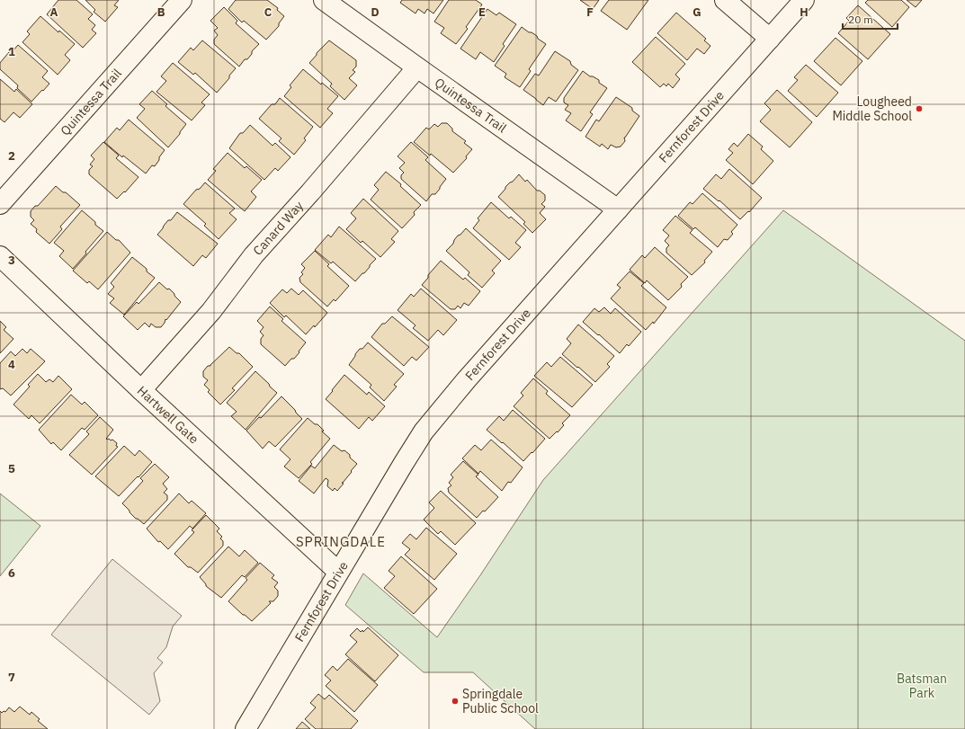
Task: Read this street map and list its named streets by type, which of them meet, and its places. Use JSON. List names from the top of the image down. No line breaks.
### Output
{"streets":{"street":["Quintessa Trail","Fernforest Drive","Canard Way","Hartwell Gate"]},"crossings":[["Quintessa Trail","Fernforest Drive"],["Quintessa Trail","Canard Way"],["Fernforest Drive","Hartwell Gate"],["Canard Way","Hartwell Gate"]],"districts":["SPRINGDALE"],"parks":["Batsman Park"],"places":["Lougheed Middle School","Springdale Public School"],"scale_bar":"20 m","grid":{"columns":["A","B","C","D","E","F","G","H"],"rows":["1","2","3","4","5","6","7"]}}
